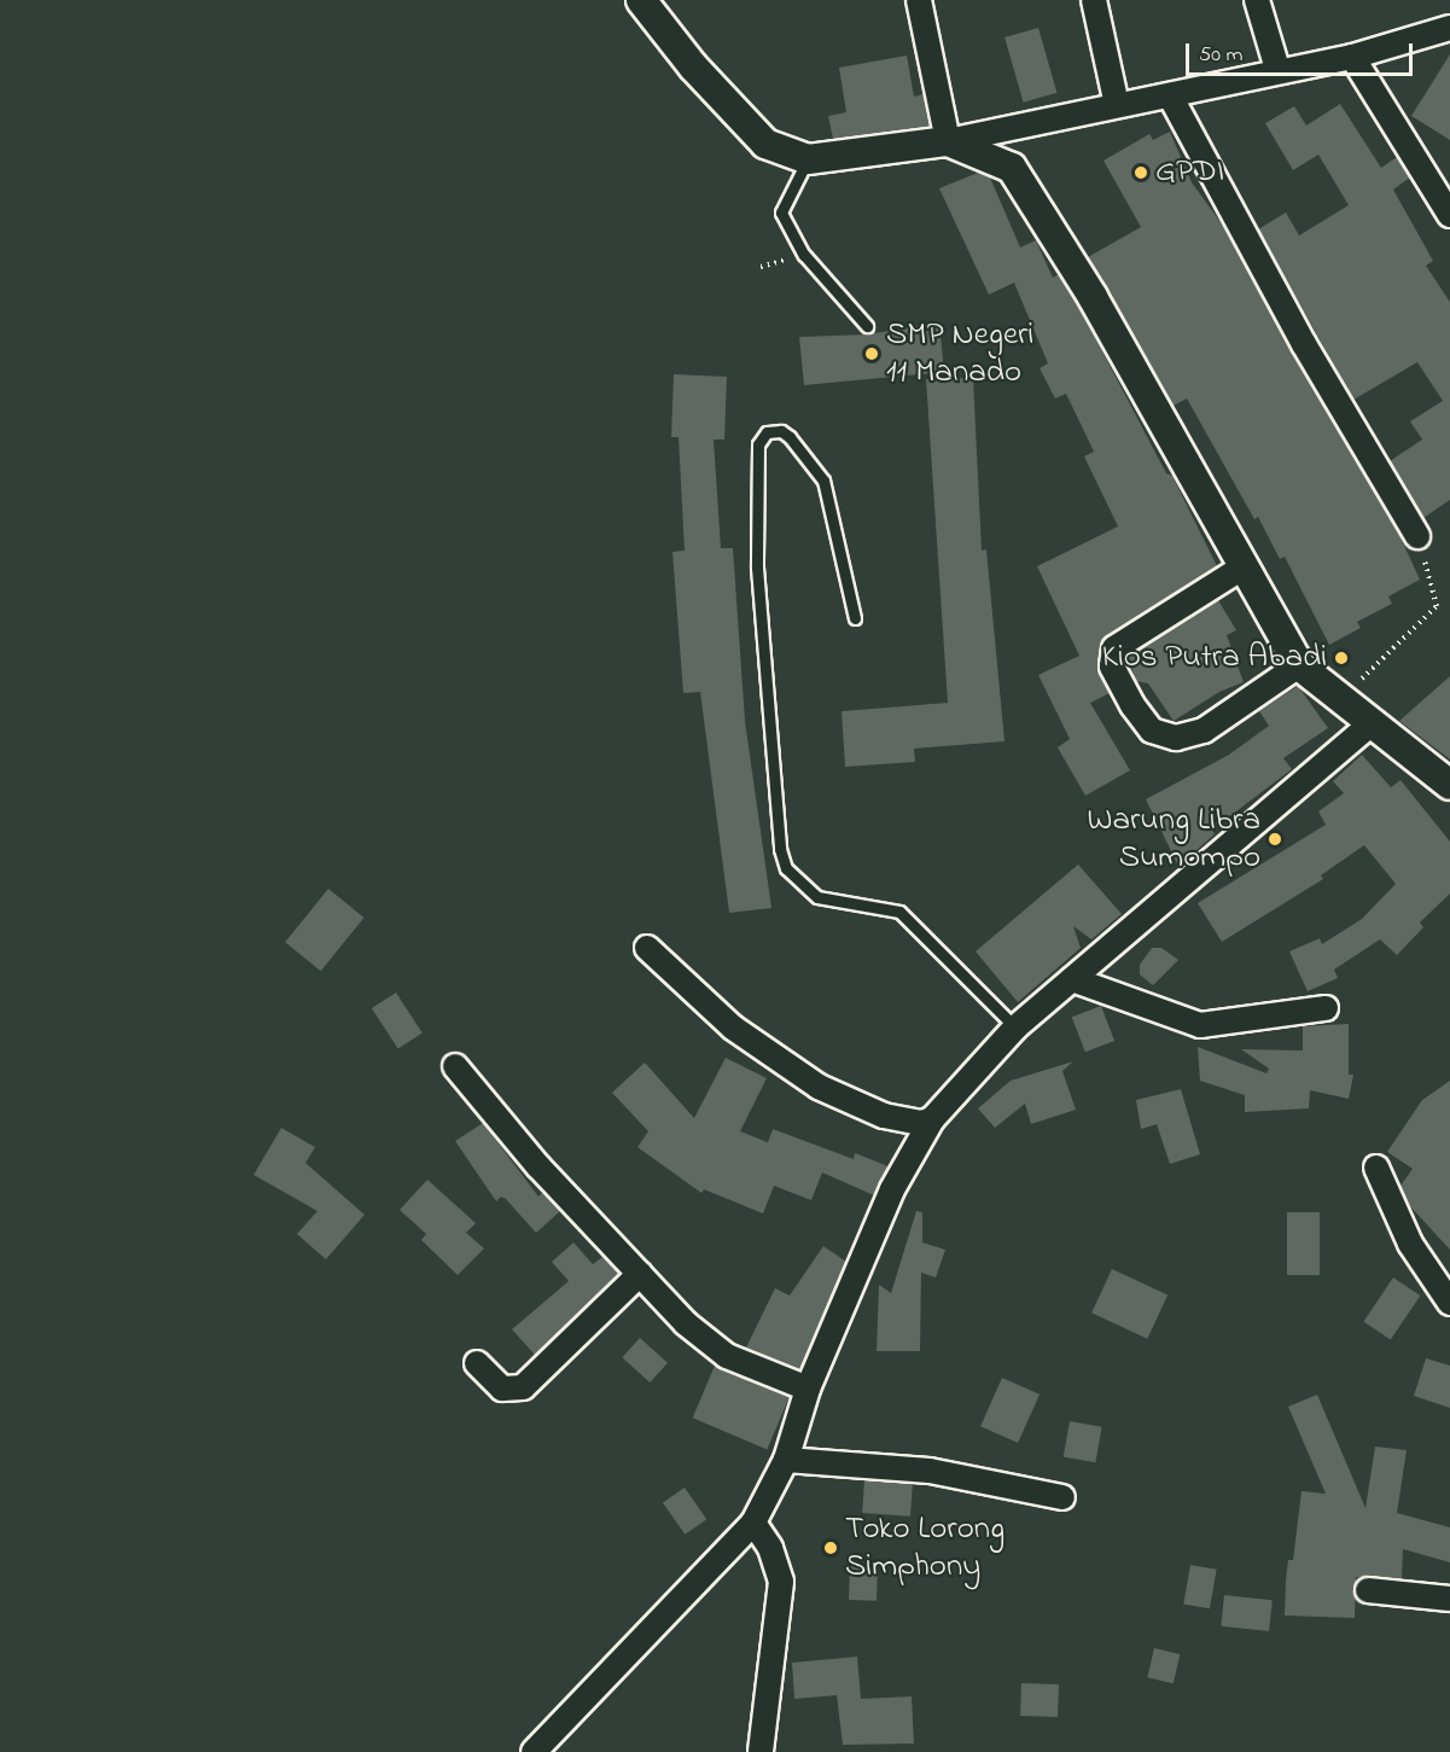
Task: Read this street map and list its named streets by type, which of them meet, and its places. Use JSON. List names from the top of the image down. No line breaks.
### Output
{"places":["GPDI","SMP Negeri 11 Manado","Kios Putra Abadi","Warung Libra Sumompo","Toko Lorong Simphony"],"scale_bar":"50 m"}
